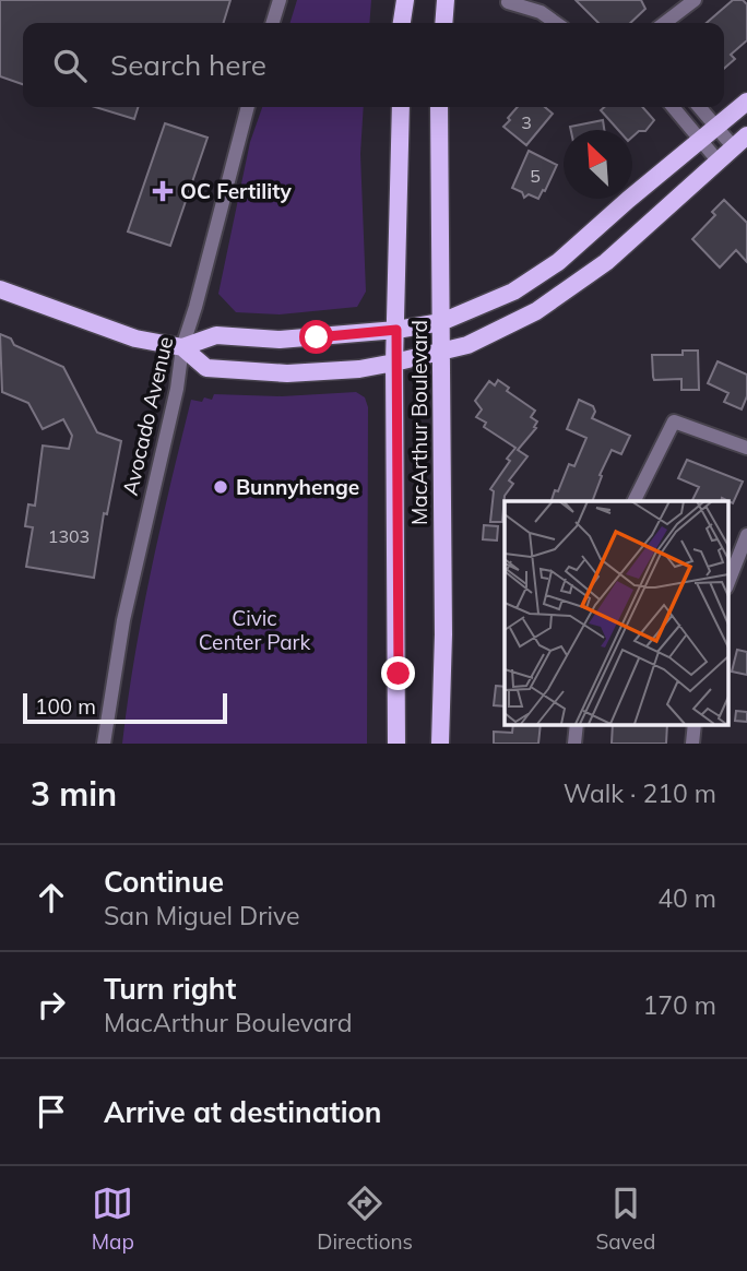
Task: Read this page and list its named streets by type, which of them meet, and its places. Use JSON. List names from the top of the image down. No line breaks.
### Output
{"streets":{"main road":["MacArthur Boulevard"],"street":["Avocado Avenue"]},"parks":["Civic Center Park"],"places":{"health":["OC Fertility"],"other":["Bunnyhenge"]},"house_numbers":["3","5","1303"],"scale_bar":"100 m","north":"top left","page":{"search":"Search here","scale":"100 m","heading":["3 min","Walk · 210 m"],"list":[["Continue","San Miguel Drive","40 m"],["Turn right","MacArthur Boulevard","170 m"],"Arrive at destination"],"nav":["Map","Directions","Saved"]}}
